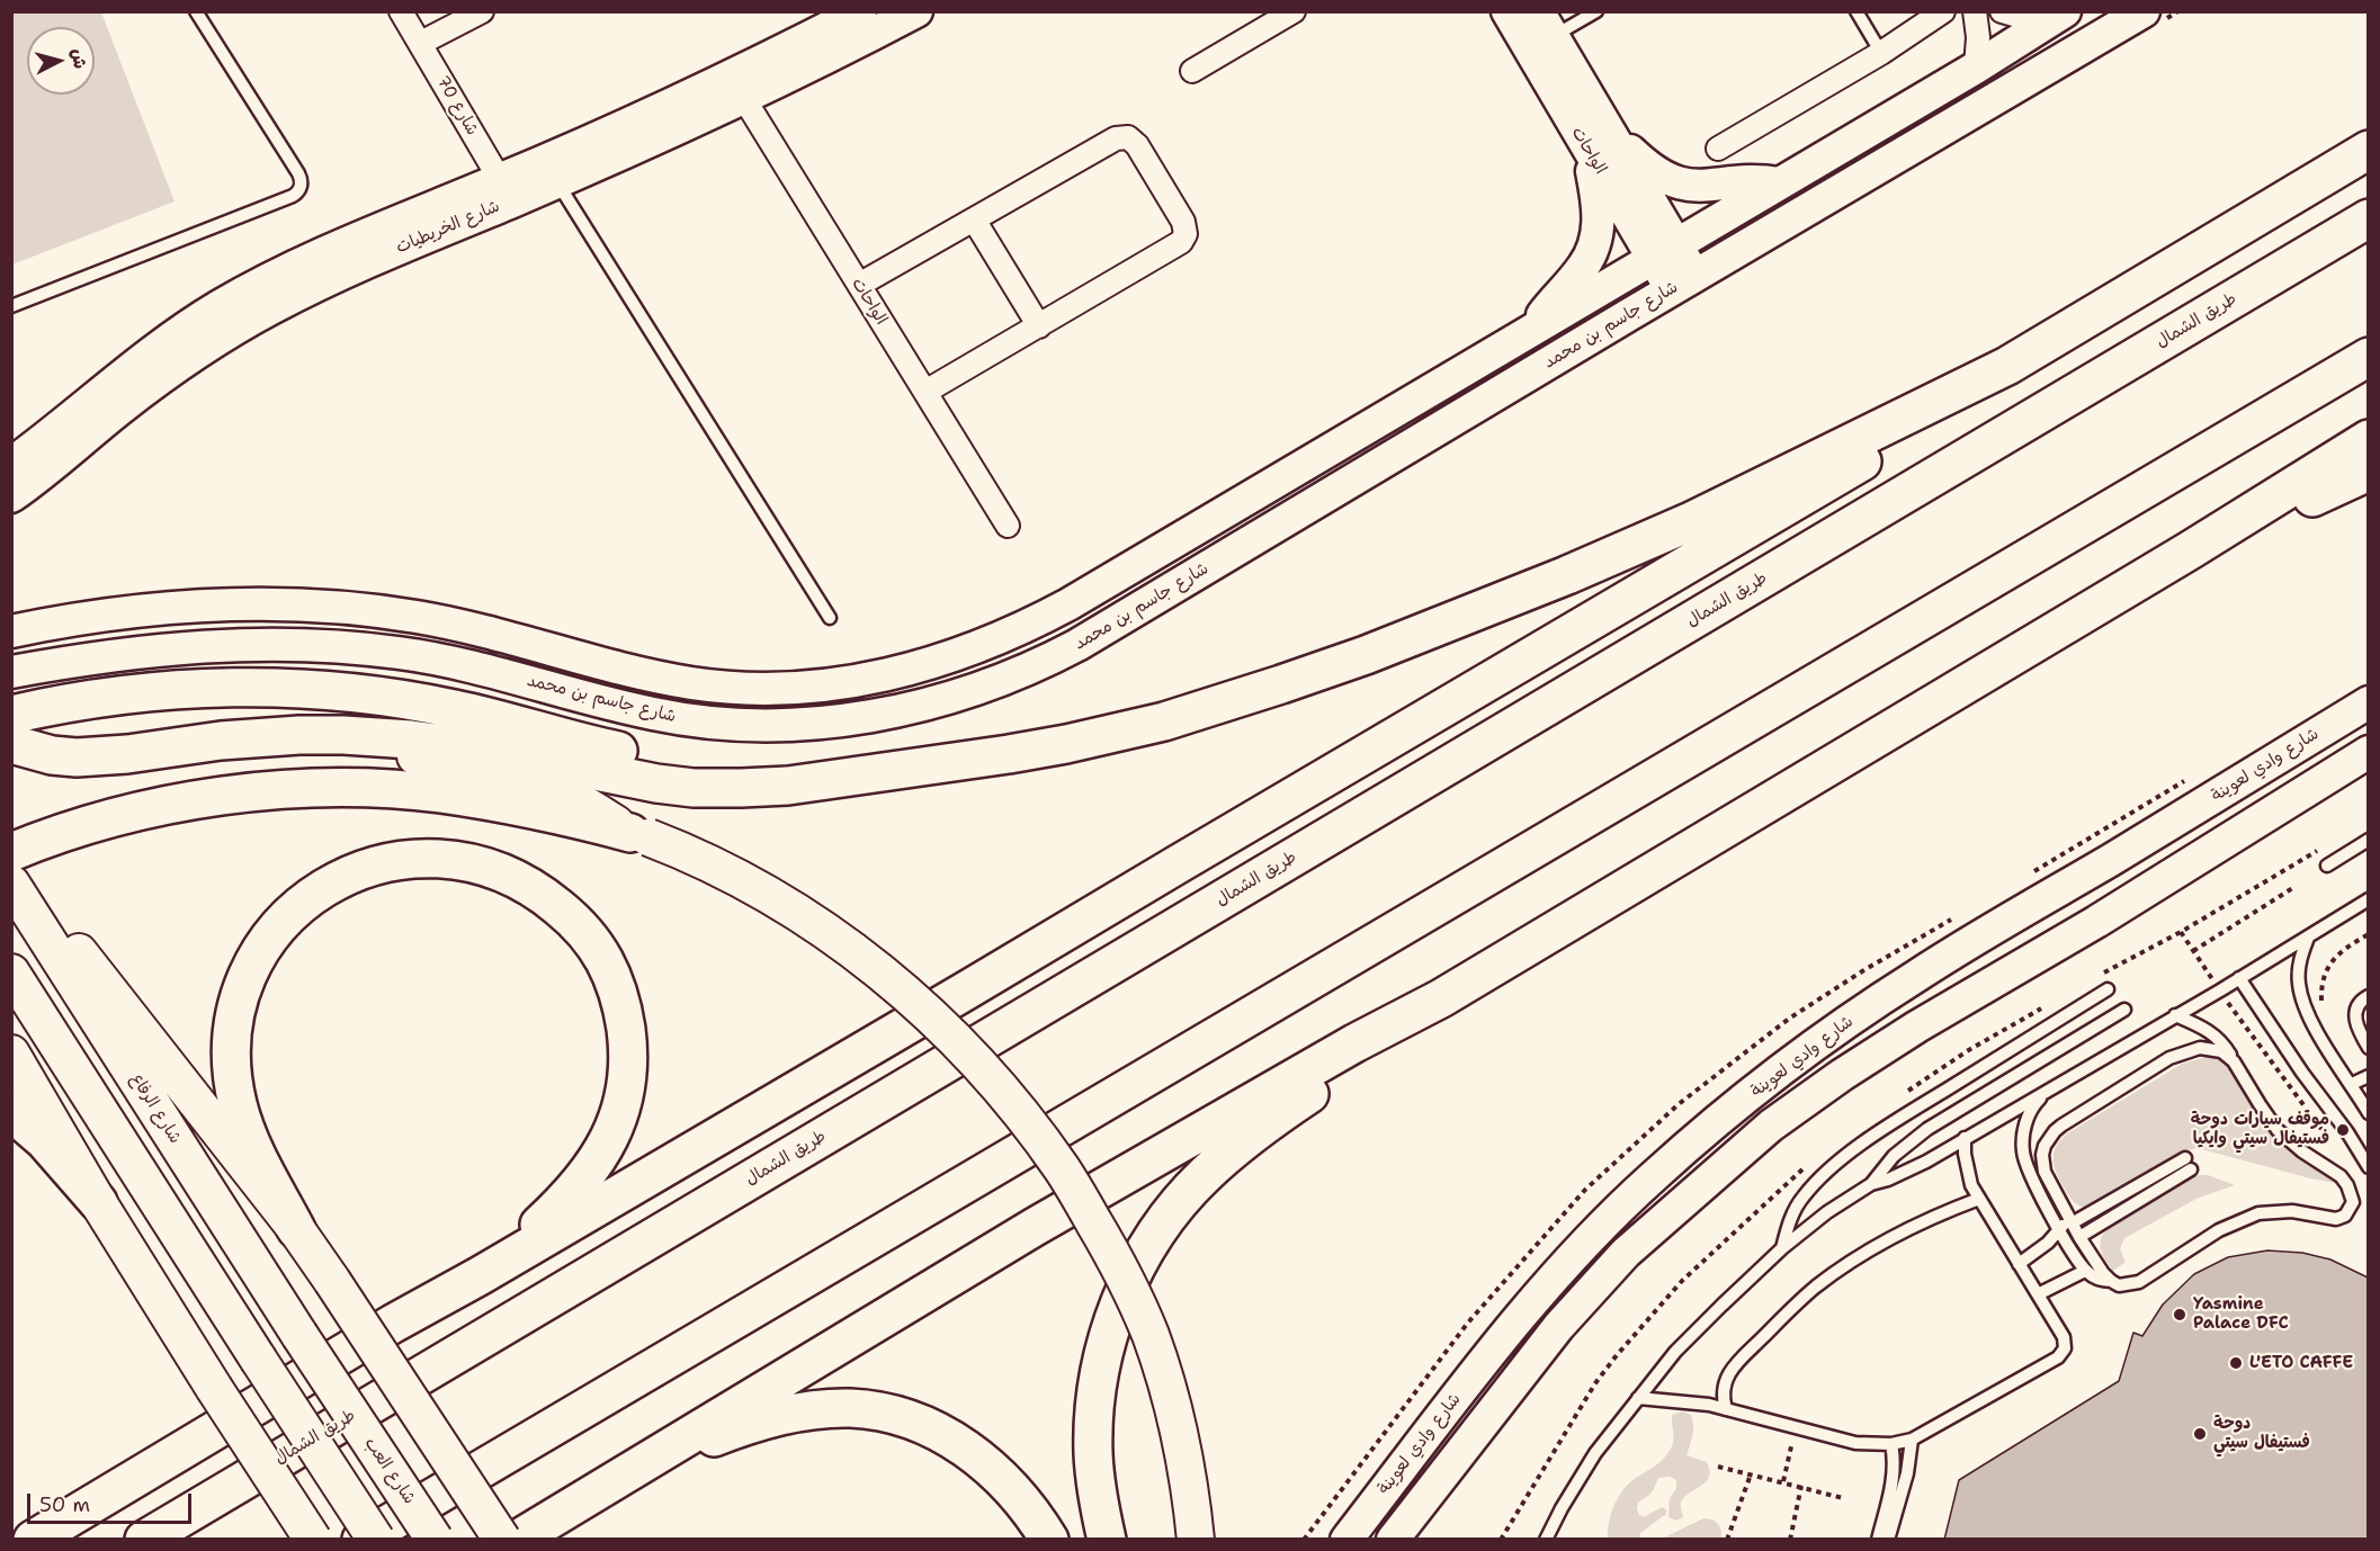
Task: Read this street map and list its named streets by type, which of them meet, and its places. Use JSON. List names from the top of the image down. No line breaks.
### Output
{"streets":{"highway":["طريق الشمال"],"main road":["الواحات","شارع الخريطيات","شارع جاسم بن محمد","شارع وادي لعوينة","شارع الرفاع","شارع العب"],"street":["شارع 70"]},"crossings":[["شارع 70","شارع الخريطيات"],["الواحات","شارع الخريطيات"],["الواحات","شارع جاسم بن محمد"],["شارع الرفاع","شارع العب"]],"places":["موقف سيارات دوحة فستيفال سيتي وايكيا","Yasmine Palace DFC","L'ETO CAFFE","دوحة فستيفال سيتي"],"scale_bar":"50 m","north":"right"}
